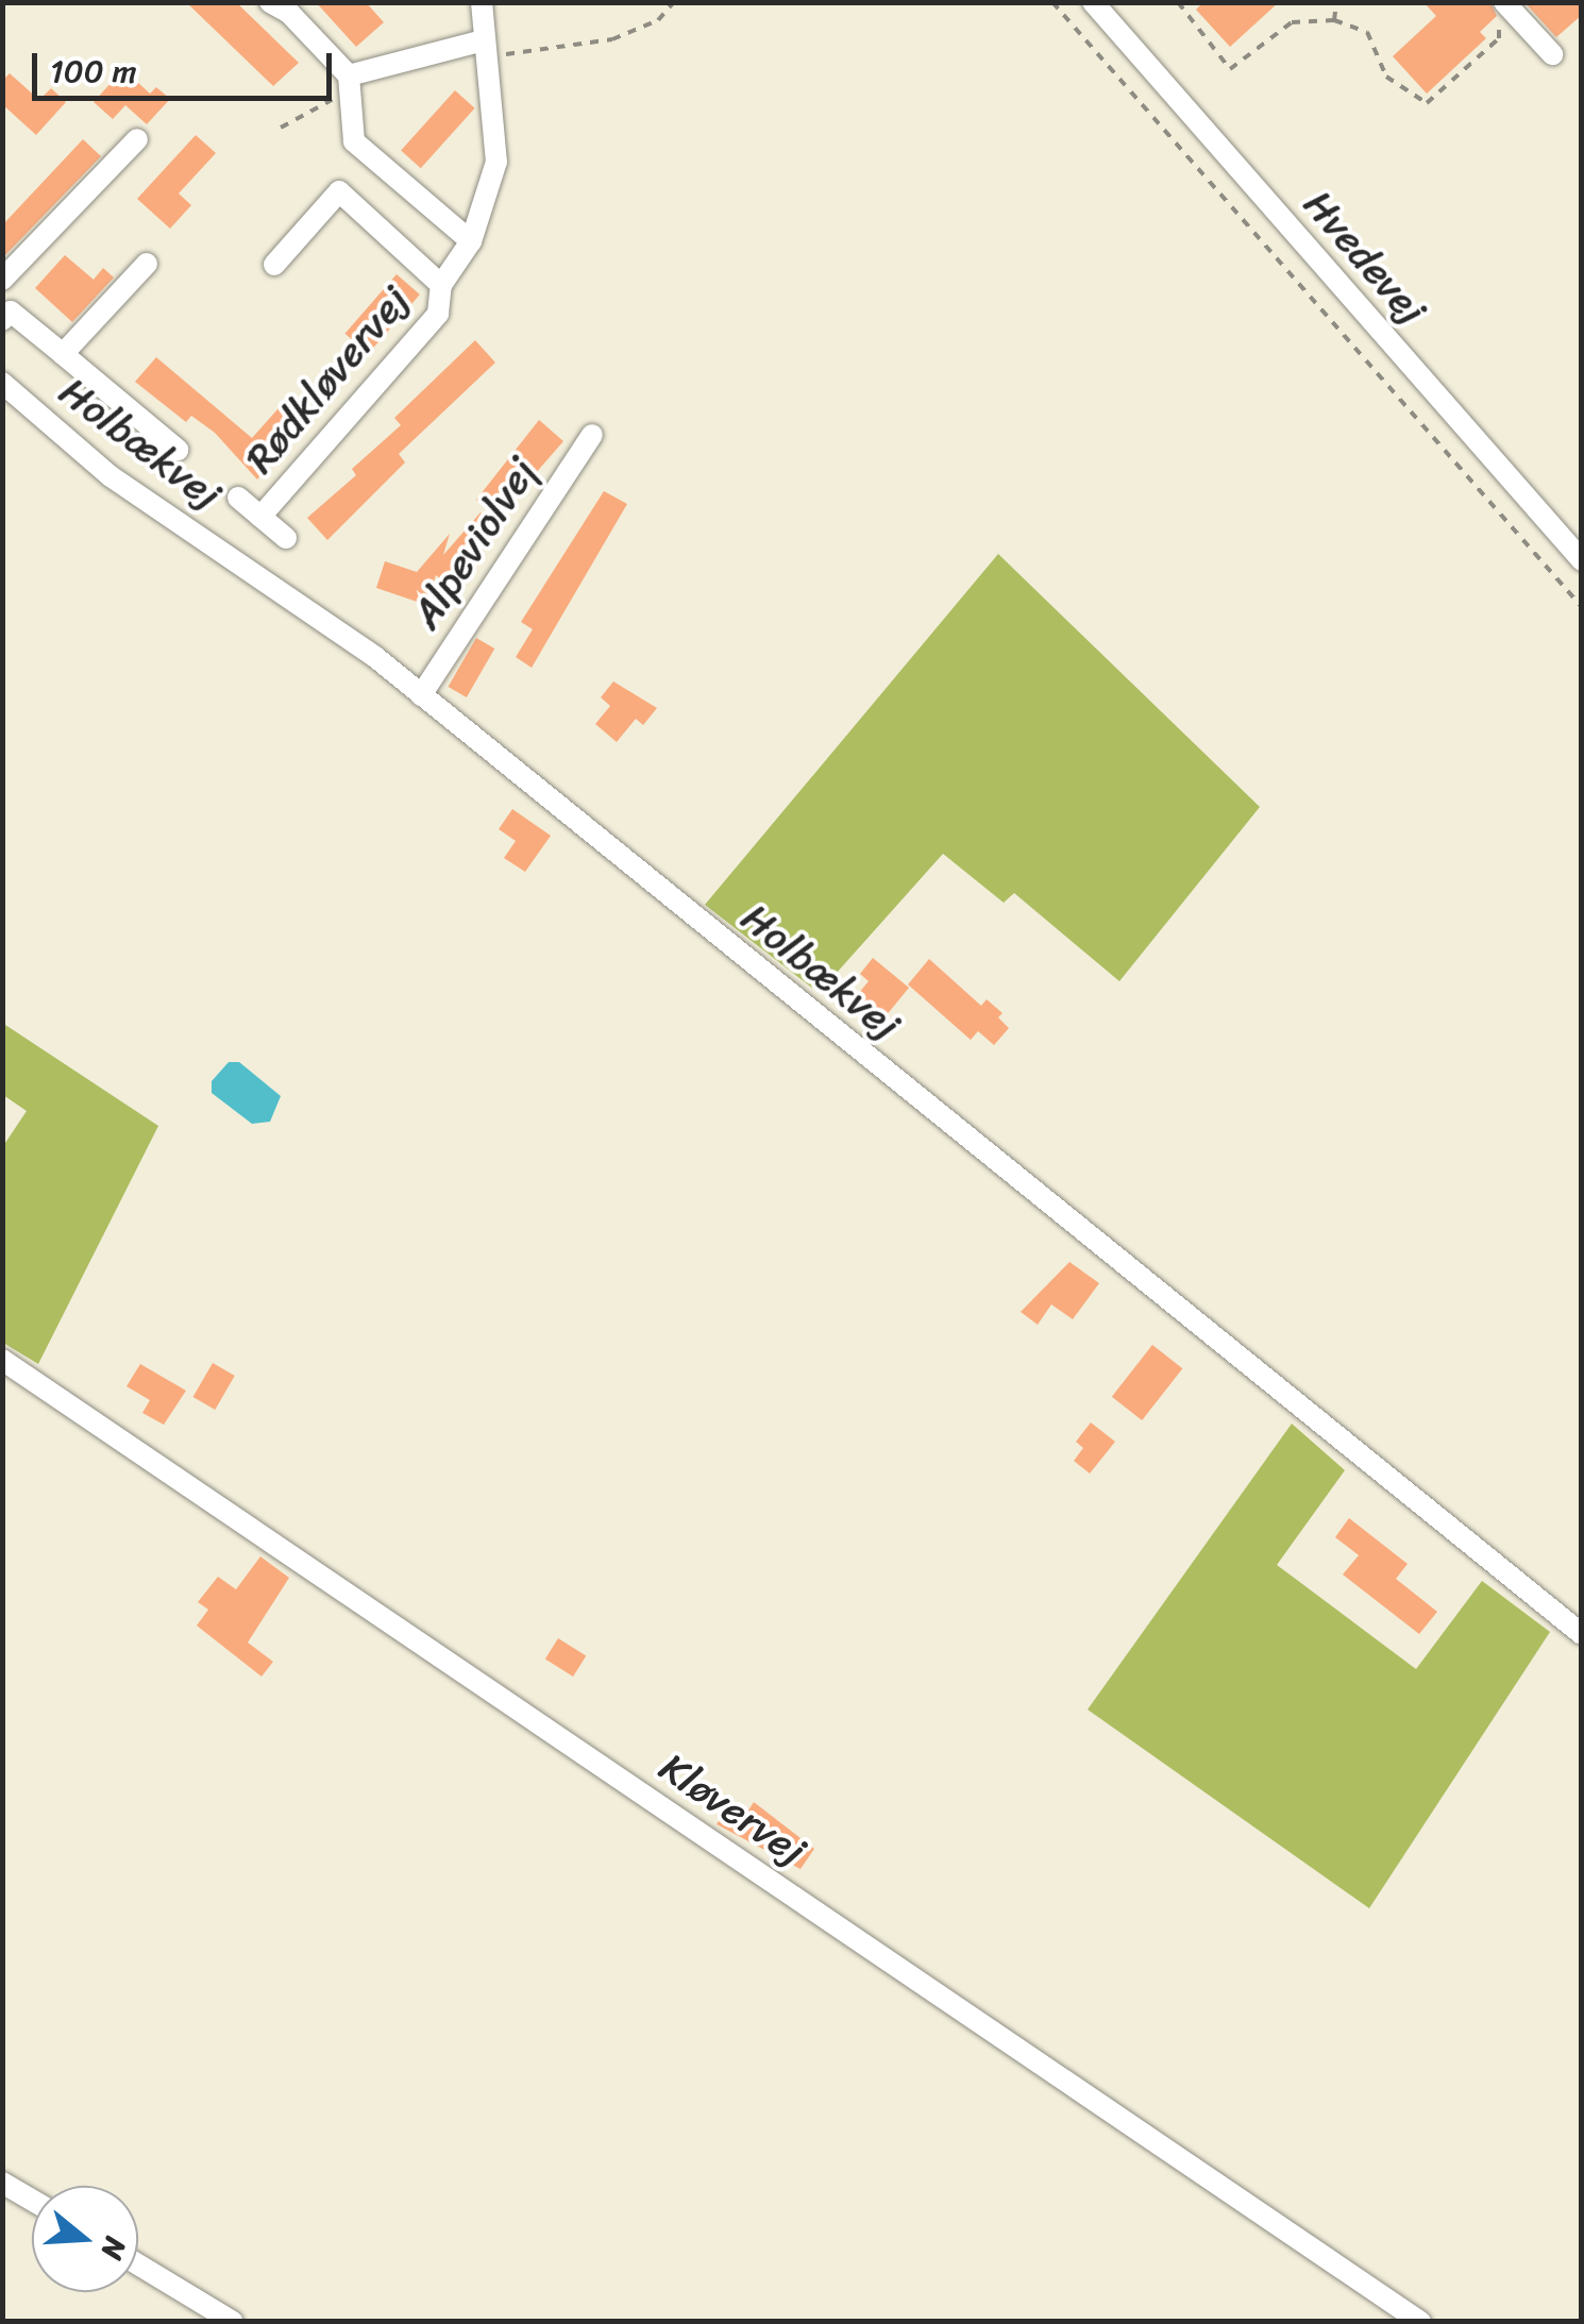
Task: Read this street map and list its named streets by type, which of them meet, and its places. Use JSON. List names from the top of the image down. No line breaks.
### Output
{"streets":{"street":["Hvedevej","Rødkløvervej","Holbækvej","Alpeviolvej","Kløvervej"]},"crossings":[["Holbækvej","Alpeviolvej"]],"scale_bar":"100 m","north":"right"}
